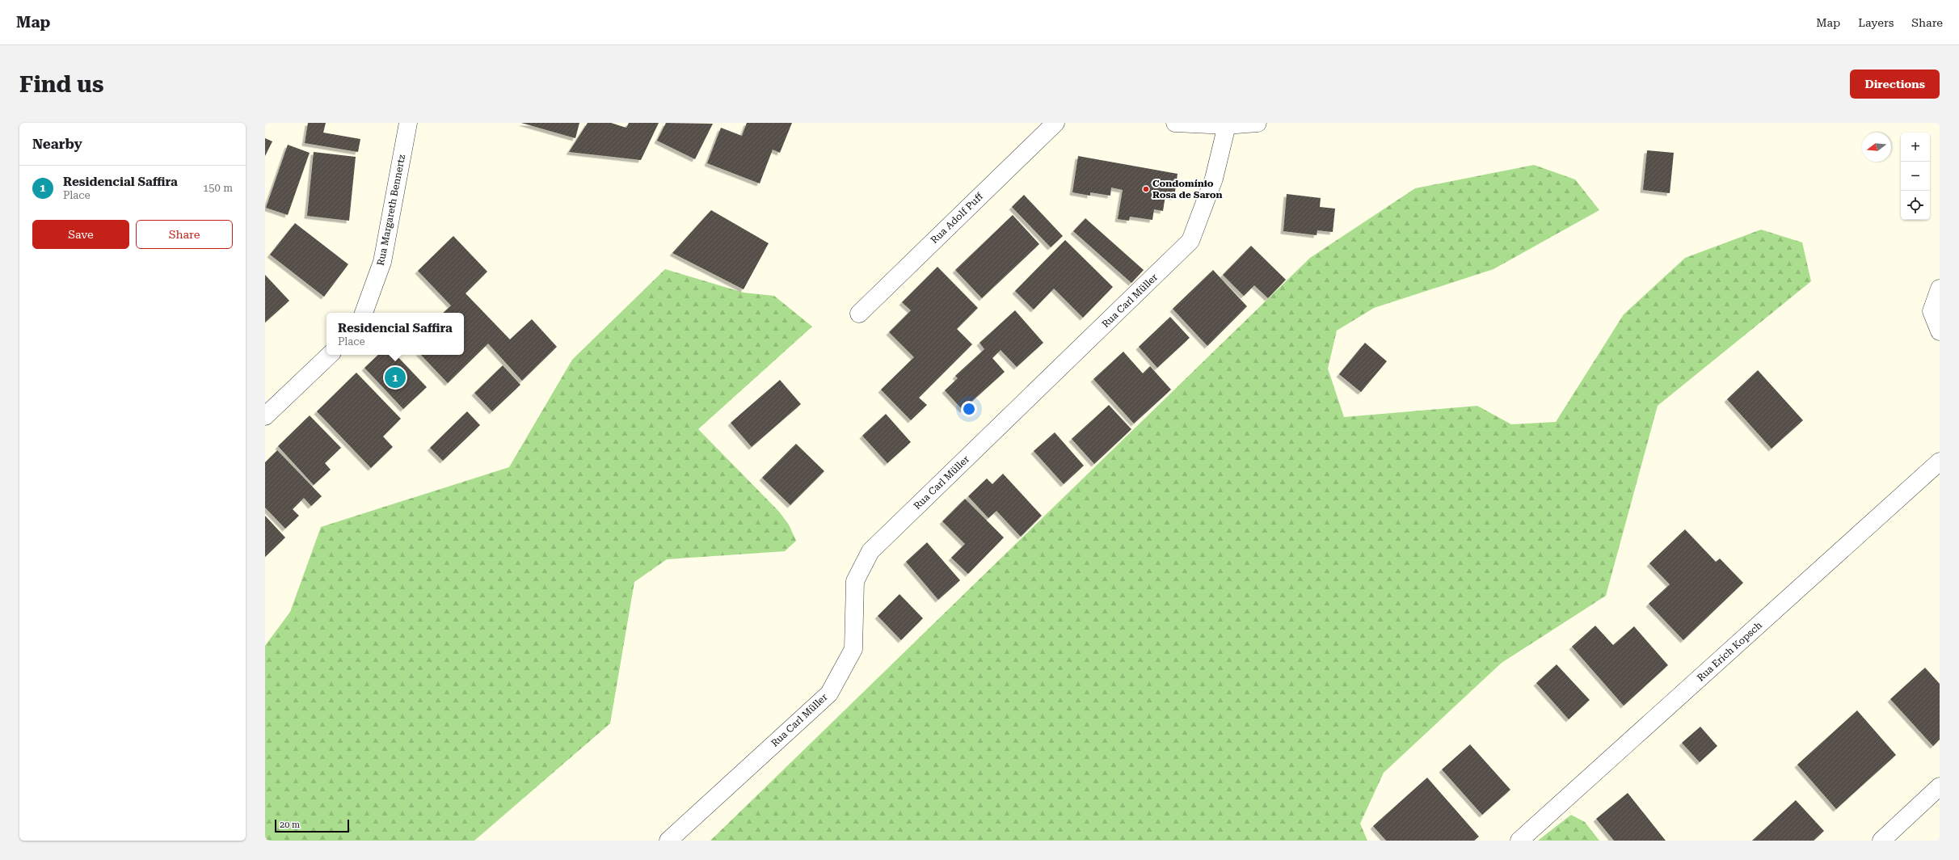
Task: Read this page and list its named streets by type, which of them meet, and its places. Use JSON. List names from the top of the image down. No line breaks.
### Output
{"streets":{"street":["Rua Margareth Bennertz","Rua Adolf Puff","Rua Carl Müller","Rua Erich Kopsch"]},"places":["Condomínio Rosa de Saron"],"scale_bar":"20 m","north":"left","page":{"header":"Map","nav":["Map","Layers","Share"],"buttons":["Directions",["Save","Share"]],"title":"Find us","heading":"Nearby","map_buttons":["+","−"],"list":[{"mark":"1","name":"Residencial Saffira","note":"Place","value":"150 m"}],"popup":["Residencial Saffira","Place"],"pins":"1","scale":"20 m"}}
